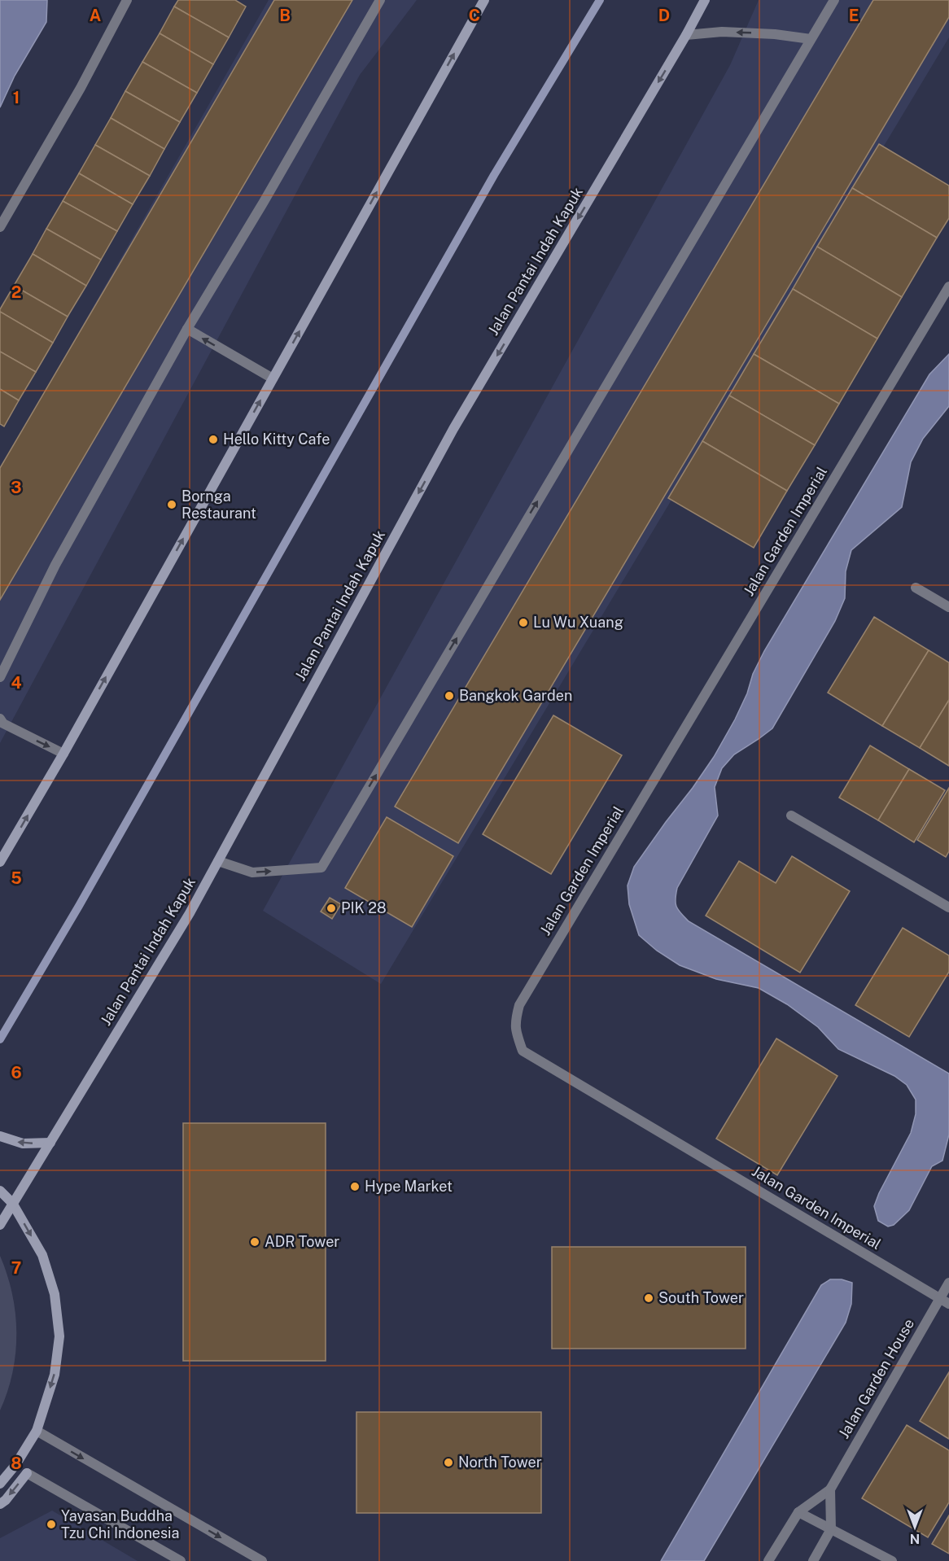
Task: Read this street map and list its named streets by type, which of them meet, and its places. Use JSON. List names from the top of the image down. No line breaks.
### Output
{"streets":{"main road":["Jalan Pantai Indah Kapuk"],"street":["Jalan Garden Imperial","Jalan Garden House"]},"crossings":[["Jalan Garden Imperial","Jalan Garden House"]],"one_way":["Jalan Pantai Indah Kapuk"],"places":["Hello Kitty Cafe","Bornga Restaurant","Lu Wu Xuang","Bangkok Garden","PIK 28","Hype Market","ADR Tower","South Tower","North Tower","Yayasan Buddha Tzu Chi Indonesia"],"north":"bottom","grid":{"columns":["A","B","C","D","E"],"rows":["1","2","3","4","5","6","7","8"]}}
